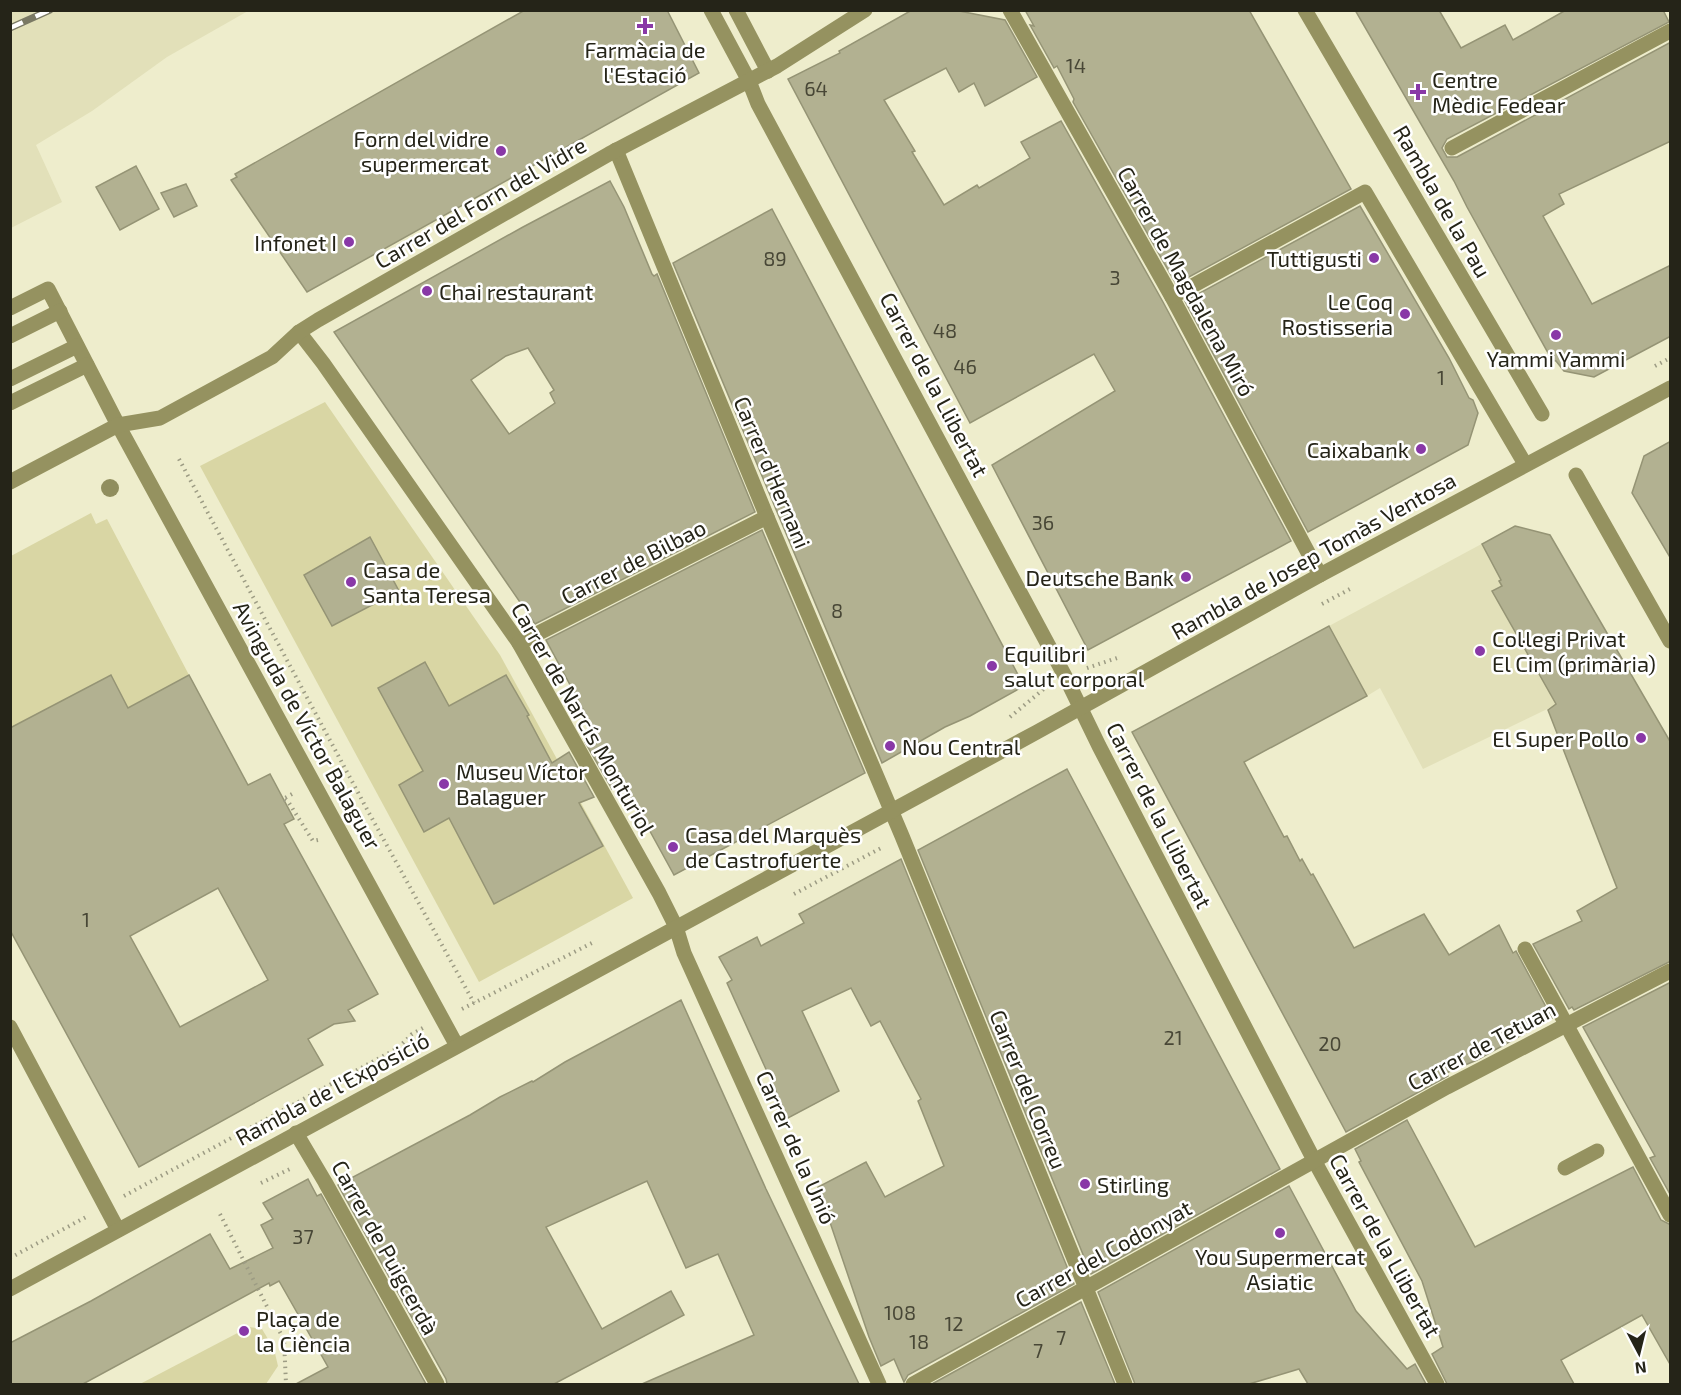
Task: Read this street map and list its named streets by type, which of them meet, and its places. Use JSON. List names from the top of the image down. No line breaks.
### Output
{"streets":{"street":["Rambla de la Pau","Carrer del Forn del Vidre","Carrer de Magdalena Miró","Carrer de la Llibertat","Carrer d'Hernani","Rambla de Josep Tomàs Ventosa","Carrer de Bilbao","Carrer de Narcís Monturiol","Avinguda de Víctor Balaguer","Carrer de Tetuan","Rambla de l'Exposició","Carrer del Correu","Carrer de la Unió","Carrer de Puigcerdà","Carrer del Codonyat"]},"crossings":[["Carrer del Forn del Vidre","Carrer de la Llibertat"],["Carrer del Forn del Vidre","Carrer d'Hernani"],["Carrer del Forn del Vidre","Carrer de Narcís Monturiol"],["Carrer del Forn del Vidre","Avinguda de Víctor Balaguer"],["Carrer de Magdalena Miró","Rambla de Josep Tomàs Ventosa"],["Carrer de la Llibertat","Rambla de Josep Tomàs Ventosa"],["Carrer de la Llibertat","Carrer de Tetuan"],["Carrer de la Llibertat","Carrer del Codonyat"],["Carrer d'Hernani","Rambla de Josep Tomàs Ventosa"],["Carrer d'Hernani","Carrer de Bilbao"],["Carrer d'Hernani","Carrer del Correu"],["Rambla de Josep Tomàs Ventosa","Carrer de Narcís Monturiol"],["Rambla de Josep Tomàs Ventosa","Rambla de l'Exposició"],["Rambla de Josep Tomàs Ventosa","Carrer del Correu"],["Rambla de Josep Tomàs Ventosa","Carrer de la Unió"],["Carrer de Bilbao","Carrer de Narcís Monturiol"],["Carrer de Narcís Monturiol","Rambla de l'Exposició"],["Carrer de Narcís Monturiol","Carrer de la Unió"],["Avinguda de Víctor Balaguer","Rambla de l'Exposició"],["Carrer de Tetuan","Carrer del Codonyat"],["Rambla de l'Exposició","Carrer de la Unió"],["Rambla de l'Exposició","Carrer de Puigcerdà"],["Carrer del Correu","Carrer del Codonyat"]],"places":{"health":["Farmàcia de l'Estació","Centre Mèdic Fedear"],"other":["Forn del vidre supermercat","Infonet I","Tuttigusti","Chai restaurant","Le Coq Rostisseria","Yammi Yammi","Caixabank","Deutsche Bank","Casa de Santa Teresa","Col·legi Privat El Cim (primària)","Equilibri salut corporal","El Super Pollo","Nou Central","Museu Víctor Balaguer","Casa del Marquès de Castrofuerte","Stirling","You Supermercat Asiatic","Plaça de la Ciència"]},"house_numbers":["14","64","89","3","48","46","1","36","8","1","21","20","37","108","12","7","18","7"],"north":"bottom"}
